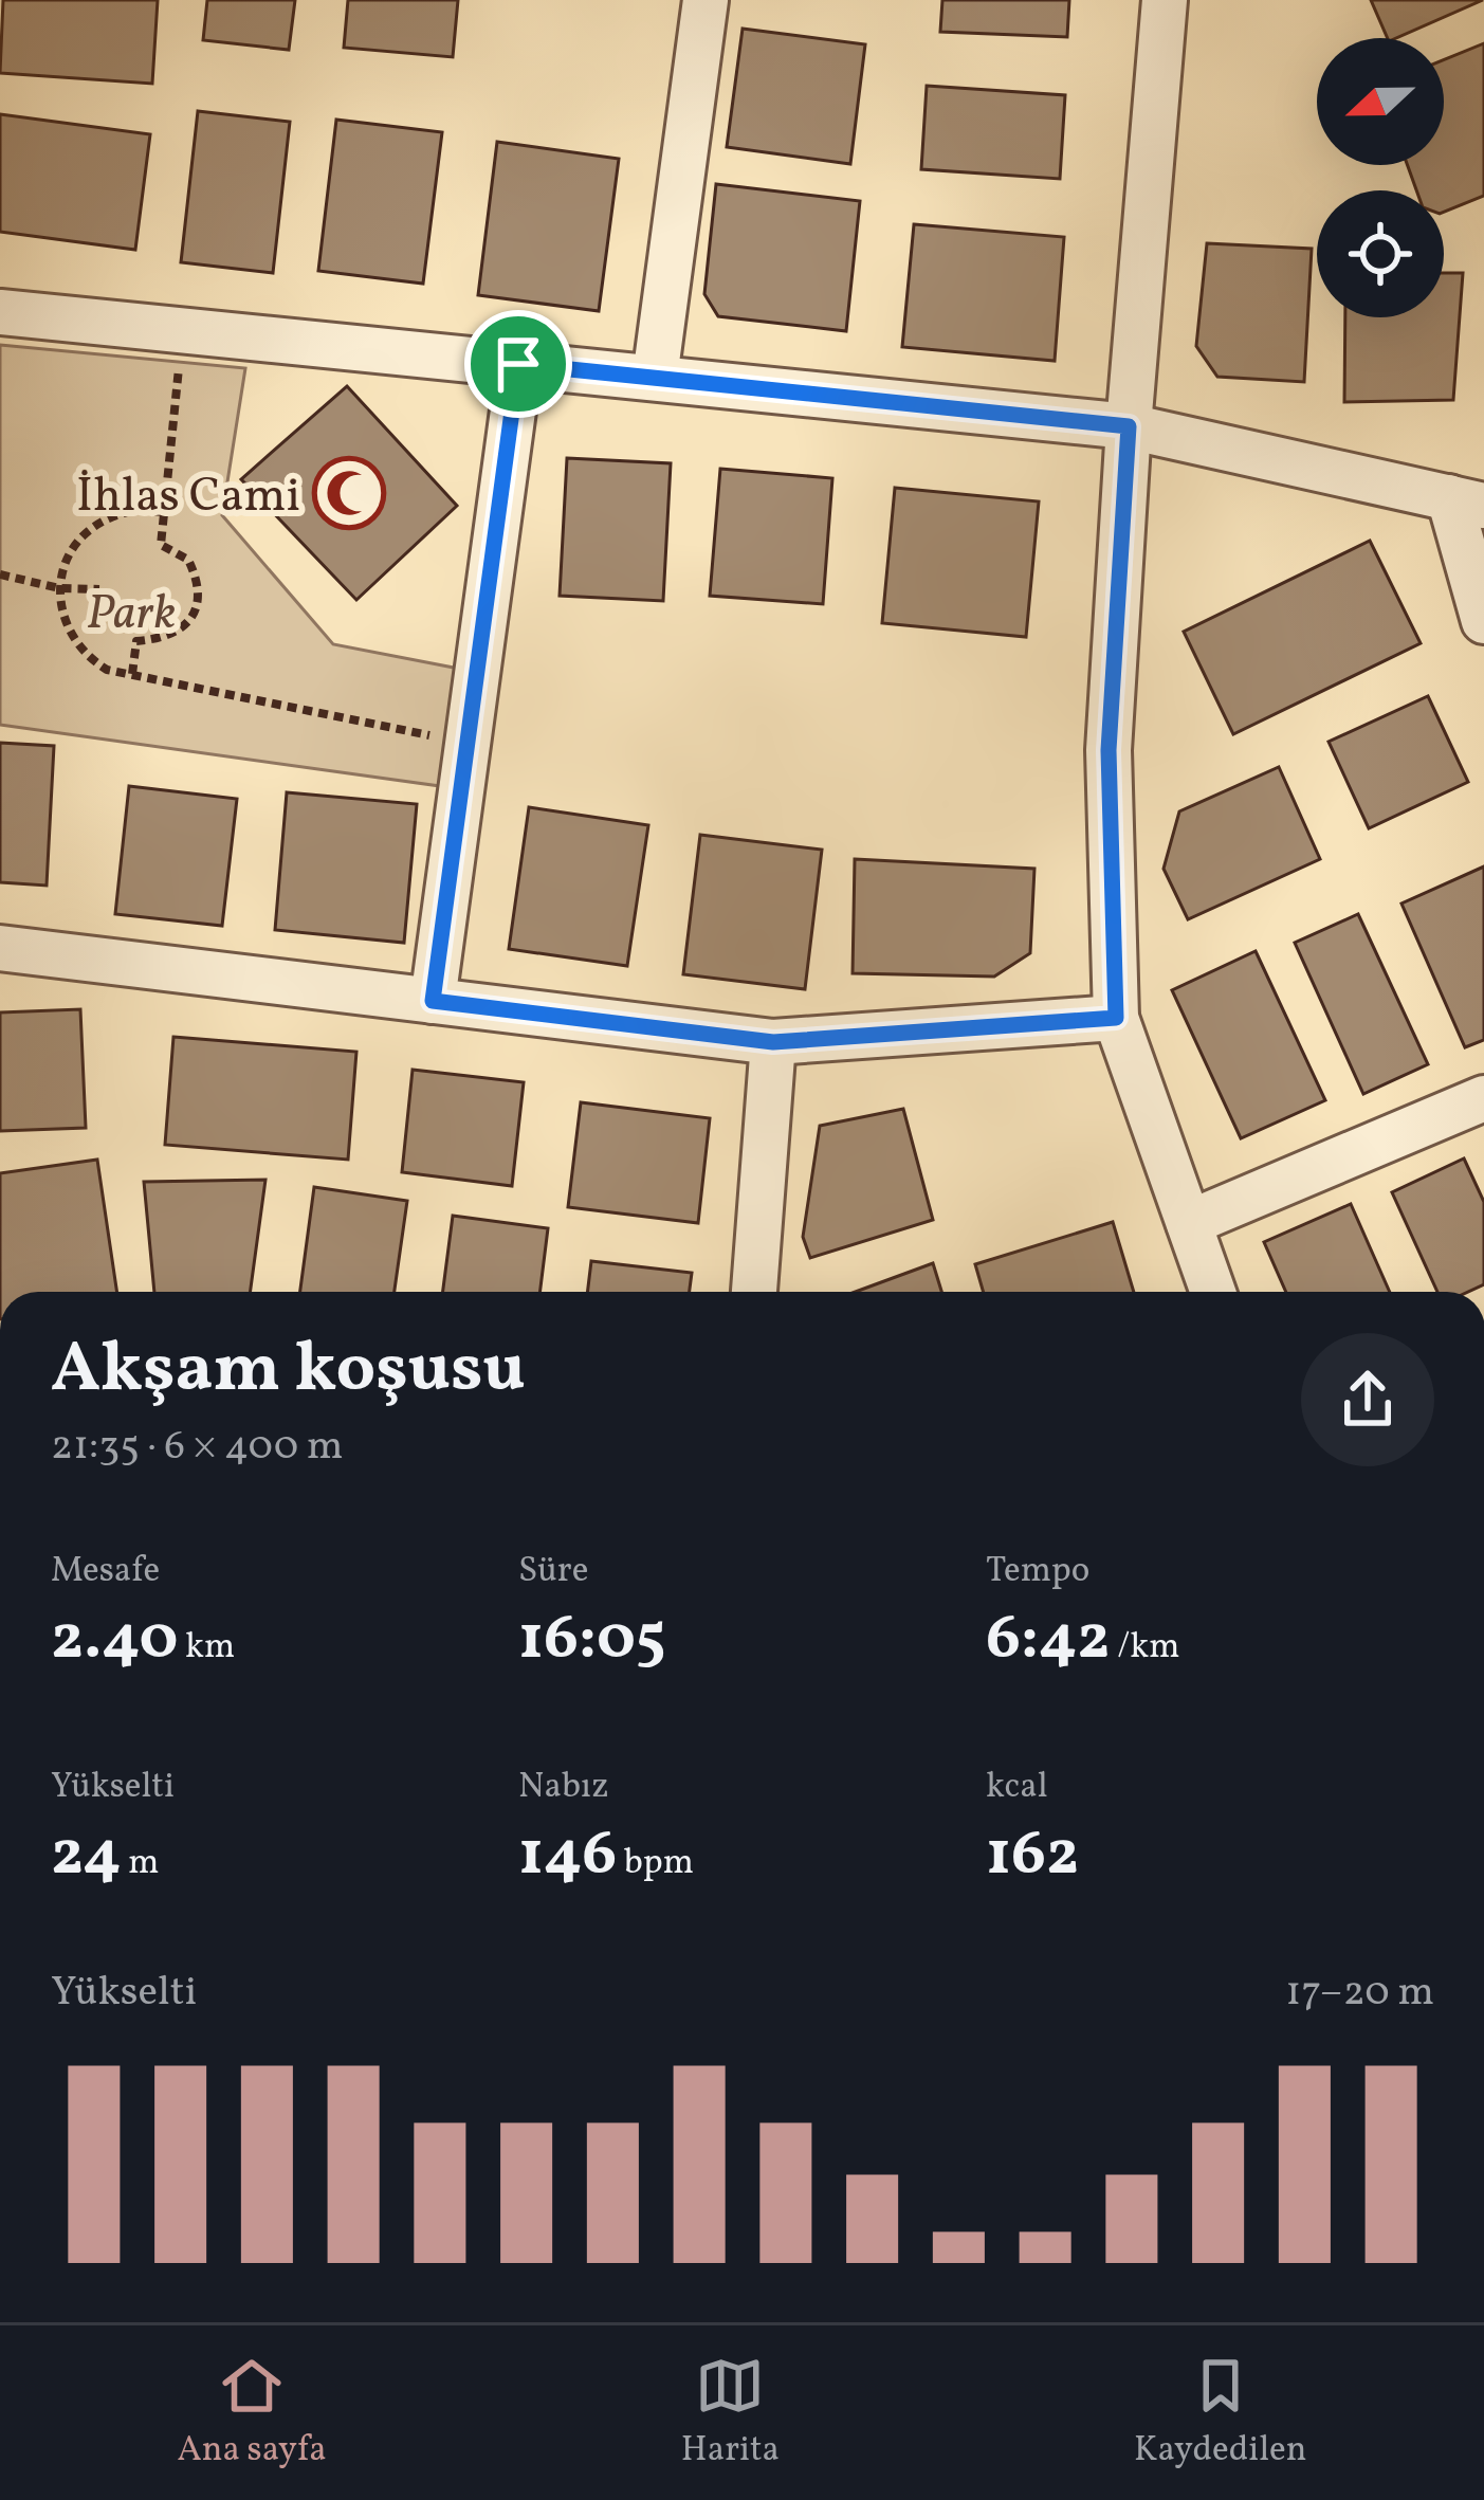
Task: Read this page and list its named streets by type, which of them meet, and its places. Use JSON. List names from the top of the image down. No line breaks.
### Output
{"parks":["Park"],"places":{"mosque":["İhlas Cami"]},"north":"left","page":{"heading":["Akşam koşusu","21:35 · 6 × 400 m"],"stats":[["Mesafe","2.40 km"],["Süre","16:05"],["Tempo","6:42 /km"],["Yükselti","24 m"],["Nabız","146 bpm"],["kcal","162"]],"chart":["Yükselti","17–20 m"],"tabs":["Ana sayfa","Harita","Kaydedilen"]}}
